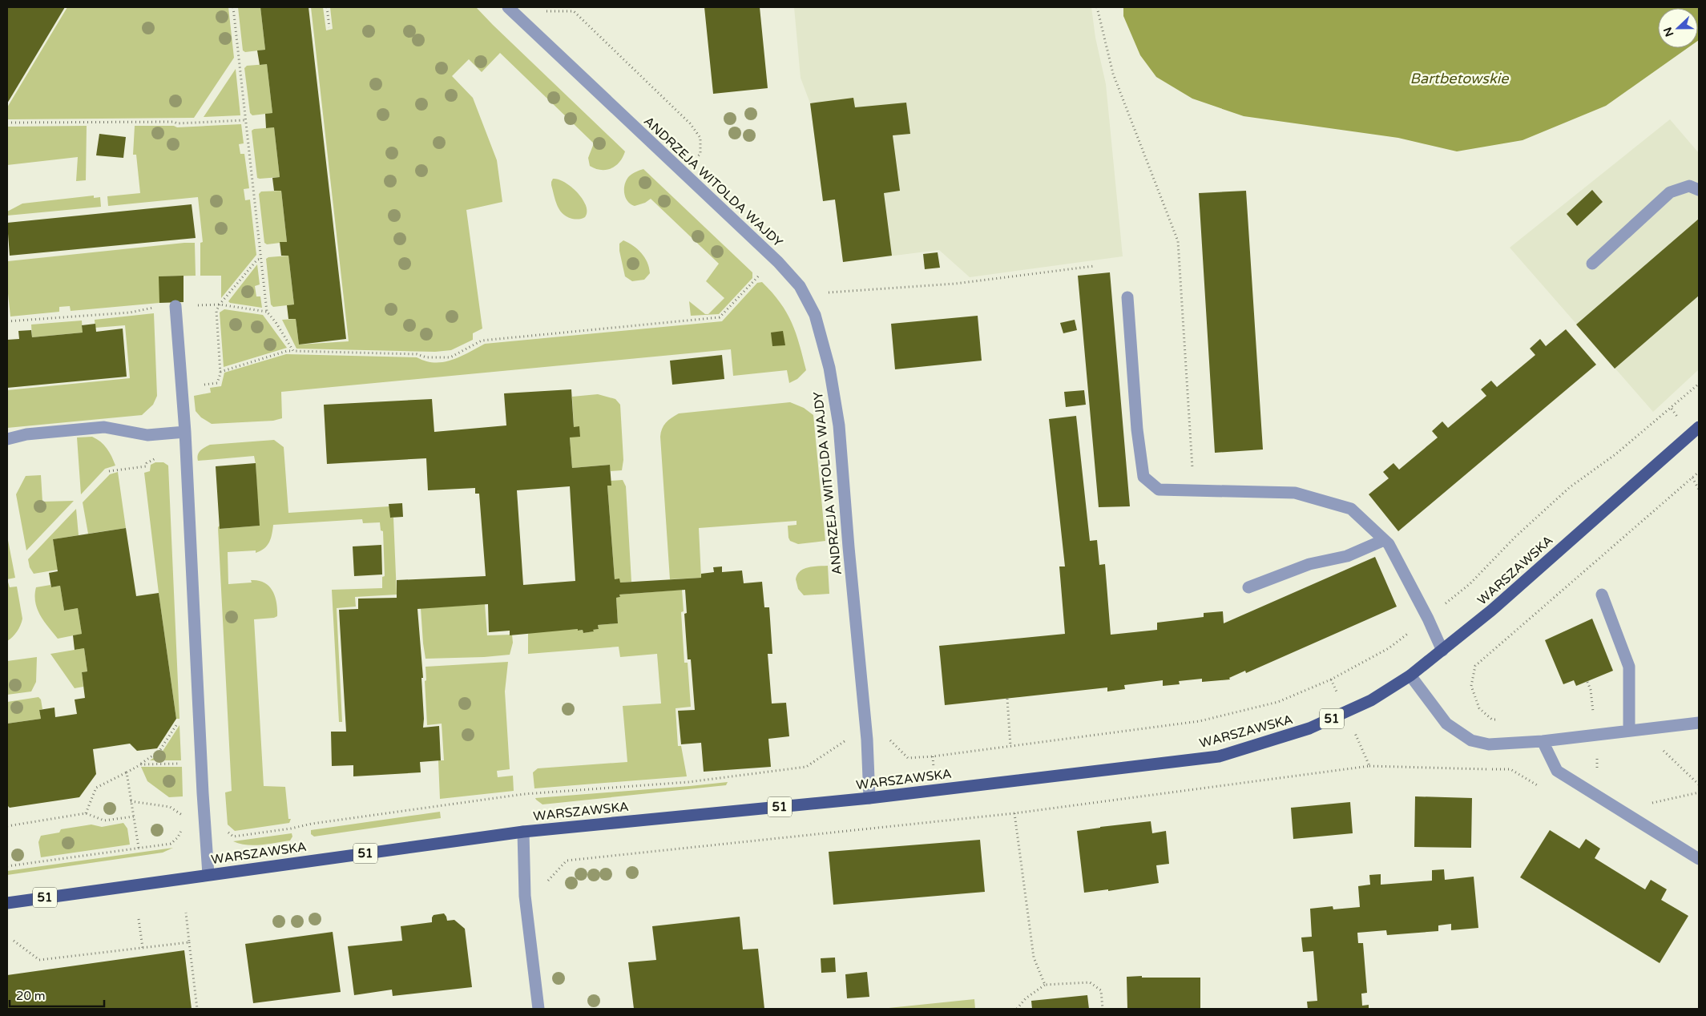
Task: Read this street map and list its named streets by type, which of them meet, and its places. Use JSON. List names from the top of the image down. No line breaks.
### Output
{"streets":{"main road":["WARSZAWSKA","51"],"street":["ANDRZEJA WITOLDA WAJDY"]},"crossings":[["ANDRZEJA WITOLDA WAJDY","WARSZAWSKA"]],"water":["Bartbetowskie"],"scale_bar":"20 m","north":"left"}
